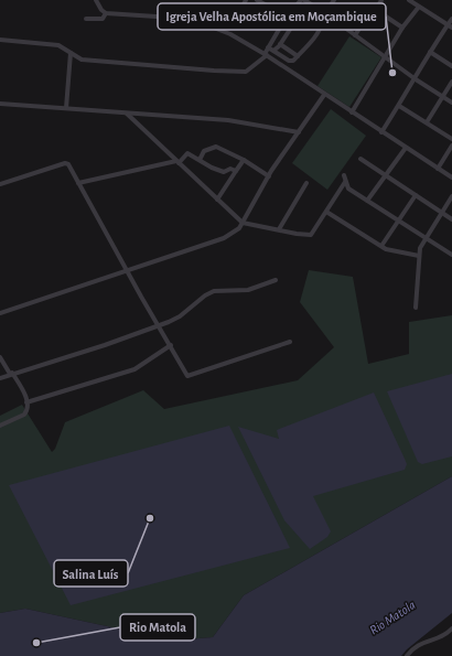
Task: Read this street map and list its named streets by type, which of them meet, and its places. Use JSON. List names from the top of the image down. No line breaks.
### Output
{"water":["Rio Matola"],"places":["Igreja Velha Apostólica em Moçambique","Salina Luís","Rio Matola"]}
